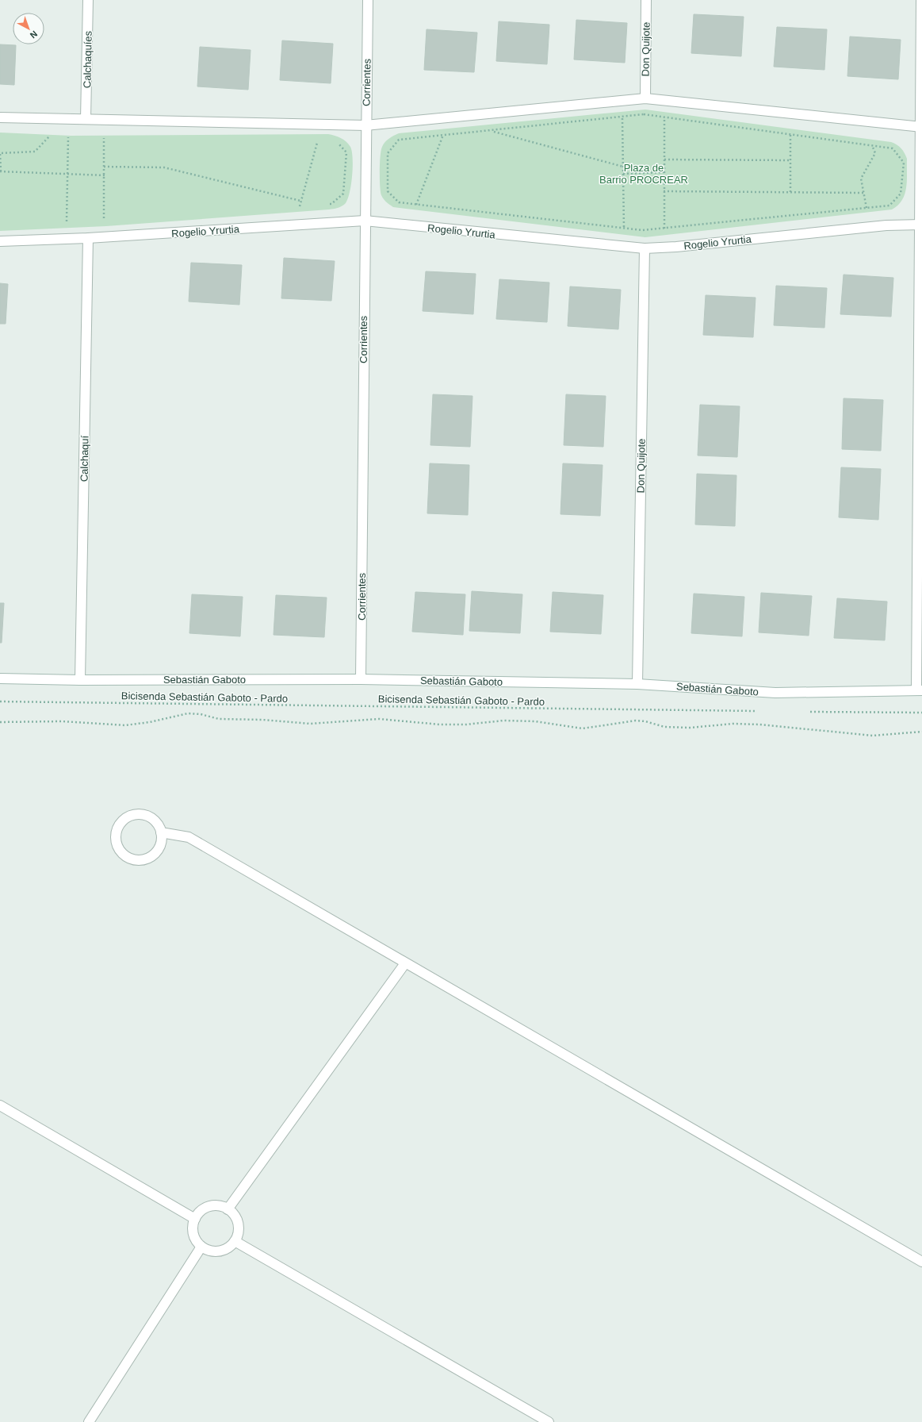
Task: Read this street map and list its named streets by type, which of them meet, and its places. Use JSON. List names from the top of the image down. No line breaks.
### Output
{"streets":{"street":["Don Quijote","Calchaquíes","Corrientes","Rogelio Yrurtia","Calchaquí","Sebastián Gaboto"],"path":["Bicisenda Sebastián Gaboto - Pardo"]},"crossings":[["Don Quijote","Rogelio Yrurtia"],["Don Quijote","Sebastián Gaboto"],["Corrientes","Rogelio Yrurtia"],["Corrientes","Sebastián Gaboto"],["Rogelio Yrurtia","Calchaquí"],["Calchaquí","Sebastián Gaboto"]],"parks":["Plaza de Barrio PROCREAR"],"north":"bottom right"}
